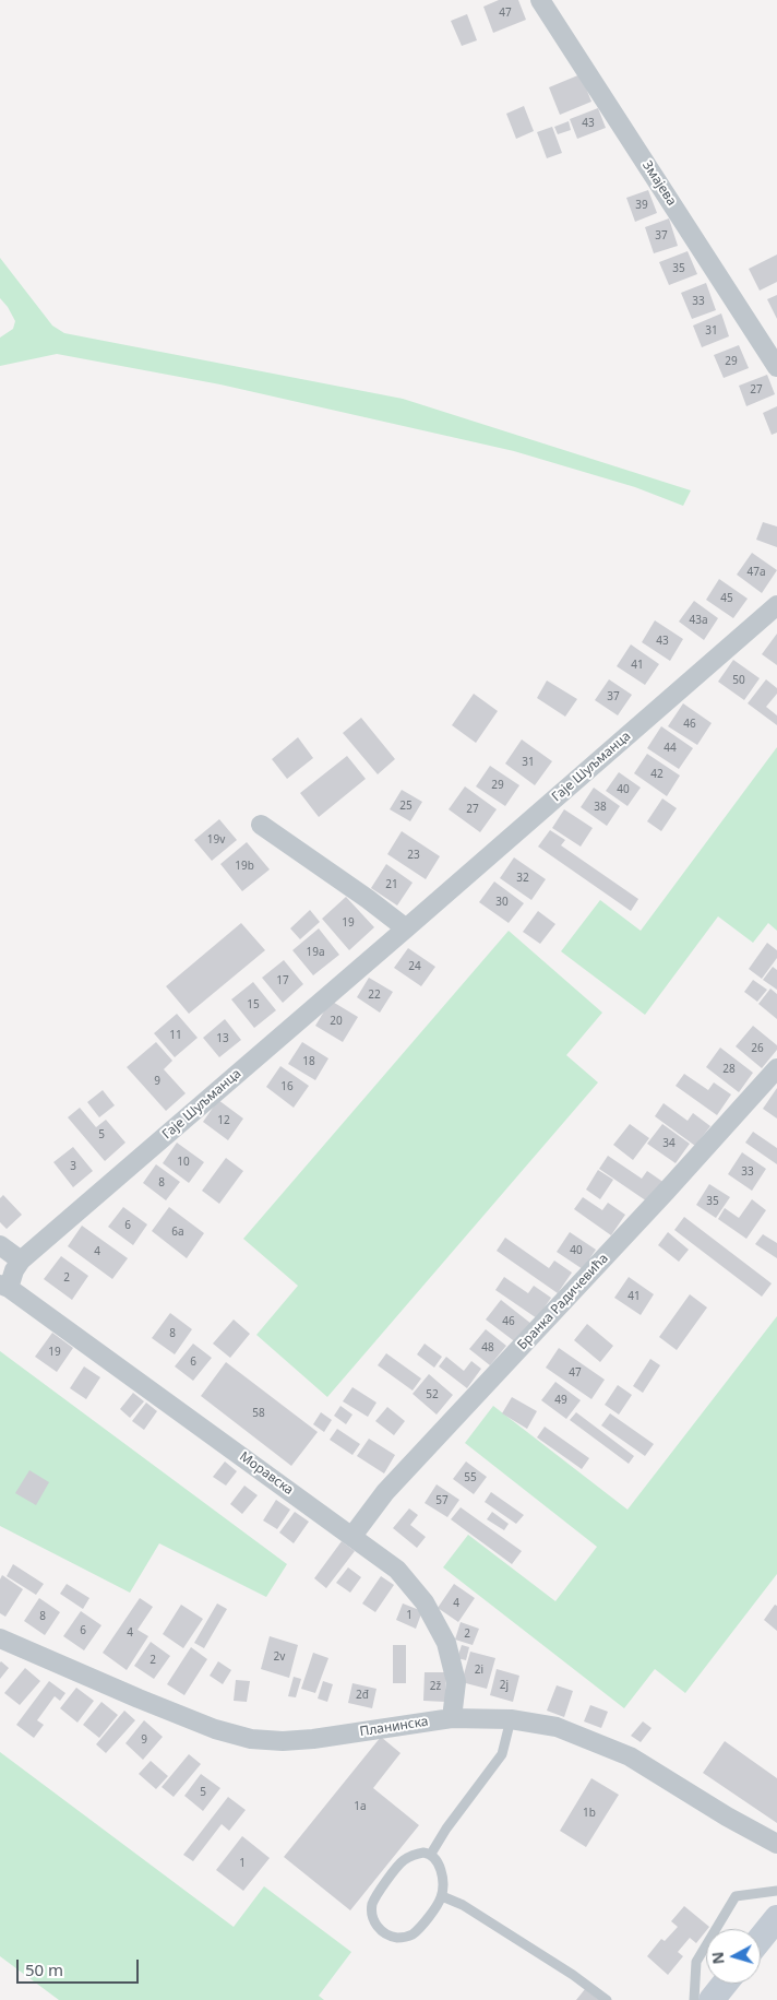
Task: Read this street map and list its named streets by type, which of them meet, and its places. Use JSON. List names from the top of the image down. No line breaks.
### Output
{"streets":{"street":["Змајева","Гаје Шуљманца","Бранка Радичевића","Моравска","Планинска"]},"crossings":[["Гаје Шуљманца","Моравска"],["Бранка Радичевића","Моравска"],["Моравска","Планинска"]],"house_numbers":["47","43","39","37","35","33","31","29","27","47a","45","43a","43","41","50","37","46","44","31","42","29","40","25","38","27","19v","23","19b","32","21","30","19","19a","24","17","22","15","20","11","13","26","18","28","9","16","12","5","34","10","3","33","8","35","6","6a","40","4","2","41","46","8","48","19","6","47","52","49","58","55","57","4","1","8","6","4","2","2v","2","2i","2j","2ž","2đ","9","5","1a","1b","1"],"scale_bar":"50 m","north":"left"}
